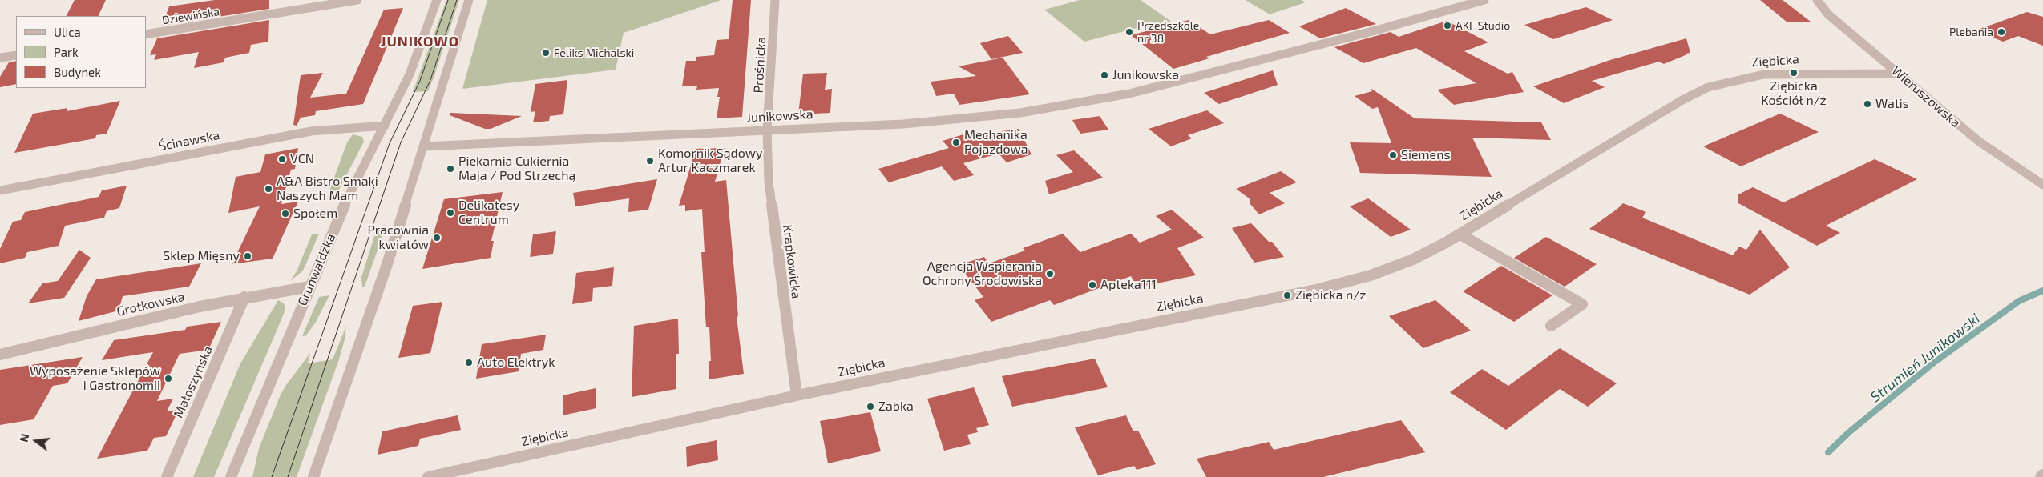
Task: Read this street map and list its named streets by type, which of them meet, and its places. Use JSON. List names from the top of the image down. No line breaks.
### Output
{"streets":{"street":["Dziewińska","Ziębicka","Prośnicka","Wieruszowska","Junikowska","Ścinawska","Krapkowicka","Grunwaldzka","Grotkowska","Małoszyńska"]},"crossings":[["Ziębicka","Wieruszowska"],["Ziębicka","Krapkowicka"],["Prośnicka","Junikowska"],["Prośnicka","Krapkowicka"],["Junikowska","Krapkowicka"],["Ścinawska","Grunwaldzka"],["Grunwaldzka","Grotkowska"],["Grotkowska","Małoszyńska"]],"districts":["JUNIKOWO"],"water":["Strumień Junikowski"],"places":["AKF Studio","Przedszkole nr 38","Plebania","Feliks Michalski","Ziębicka Kościół n/ż","Junikowska","Watis","Mechanika Pojazdowa","Siemens","VCN","Komornik Sądowy Artur Kaczmarek","Piekarnia Cukiernia Maja / Pod Strzechą","A&A Bistro Smaki Naszych Mam","Delikatesy Centrum","Społem","Pracownia kwiatów","Sklep Mięsny","Agencja Wspierania Ochrony Środowiska","Apteka111","Ziębicka n/ż","Auto Elektryk","Wyposażenie Sklepów i Gastronomii","Żabka"],"legend":["Ulica","Park","Budynek"],"north":"left"}
